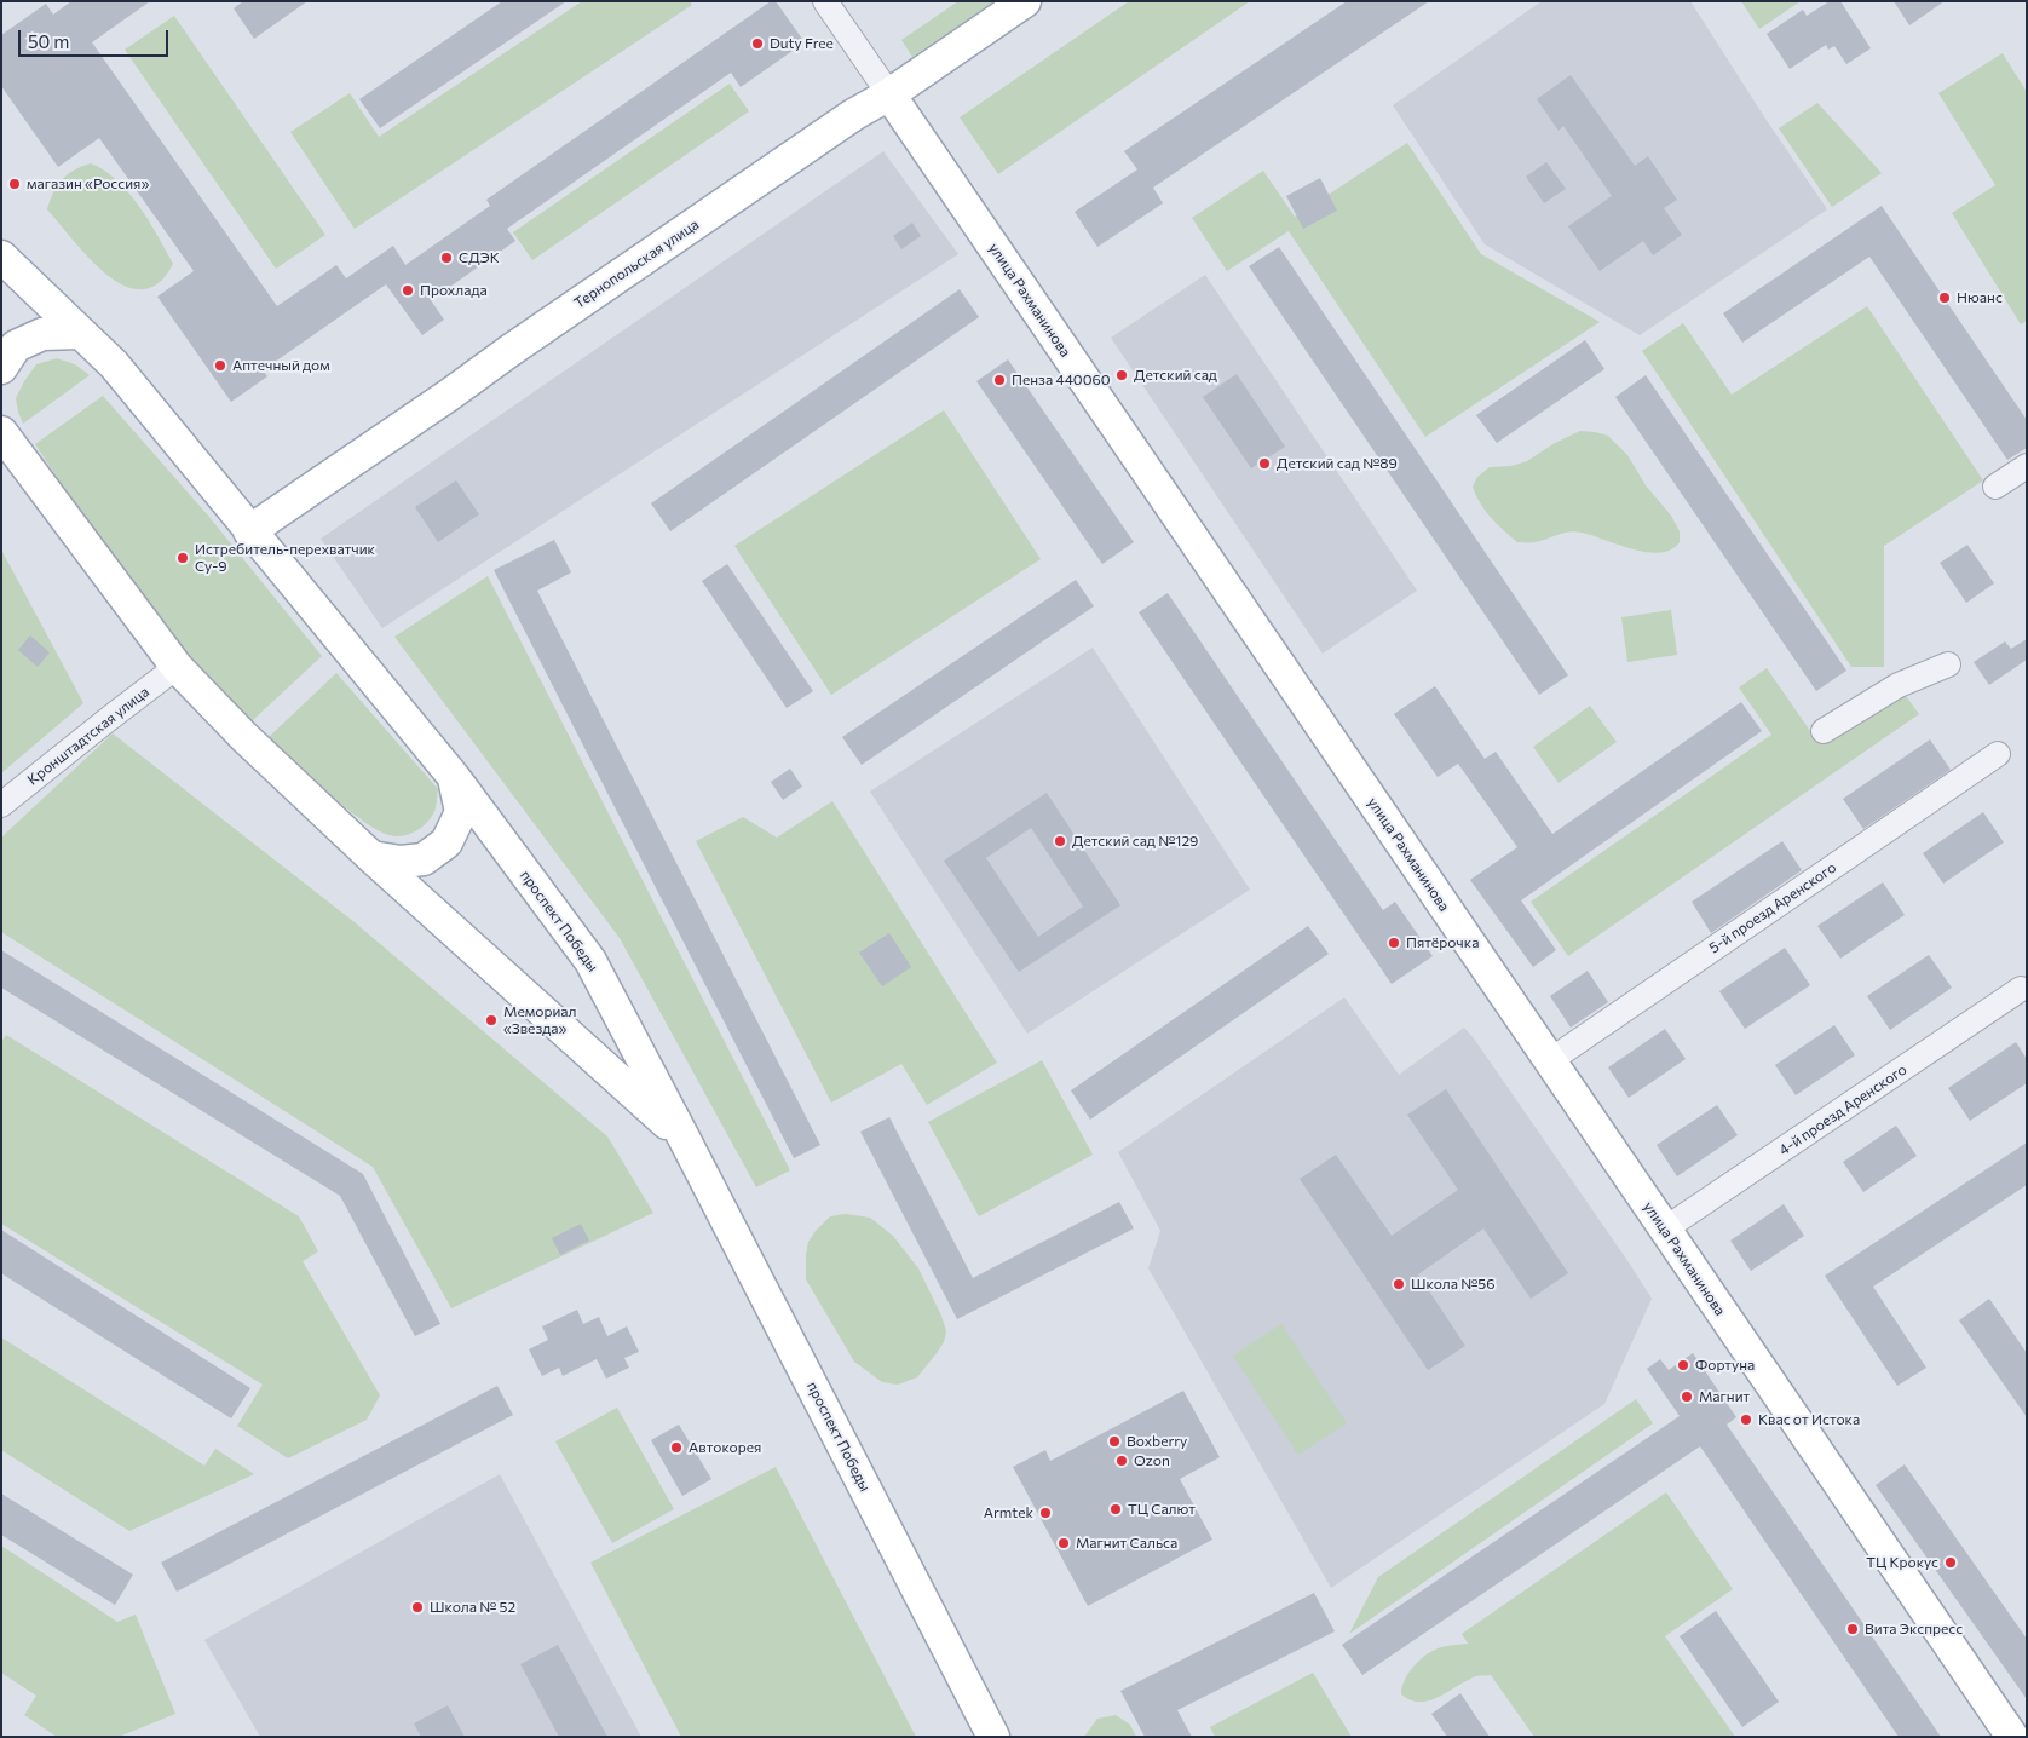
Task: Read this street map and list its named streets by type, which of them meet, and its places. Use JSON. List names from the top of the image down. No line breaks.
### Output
{"streets":{"main road":["Тернопольская улица","улица Рахманинова","проспект Победы"],"street":["Кронштадтская улица","5-й проезд Аренского","4-й проезд Аренского"]},"crossings":[["Тернопольская улица","улица Рахманинова"],["Тернопольская улица","проспект Победы"],["улица Рахманинова","5-й проезд Аренского"],["улица Рахманинова","4-й проезд Аренского"],["Кронштадтская улица","проспект Победы"]],"places":["Duty Free","магазин «Россия»","СДЭК","Прохлада","Нюанс","Аптечный дом","Детский сад","Пенза 440060","Детский сад №89","Истребитель-перехватчик Су-9","Детский сад №129","Пятёрочка","Мемориал «Звезда»","Школа №56","Фортуна","Магнит","Квас от Истока","Boxberry","Автокорея","Ozon","ТЦ Салют","Armtek","Магнит Сальса","ТЦ Крокус","Школа № 52","Вита Экспресс"],"scale_bar":"50 m"}
